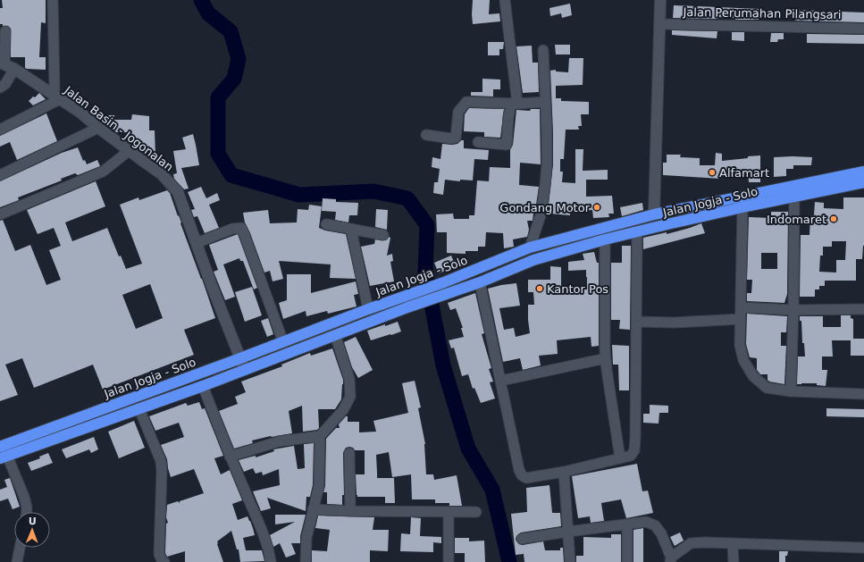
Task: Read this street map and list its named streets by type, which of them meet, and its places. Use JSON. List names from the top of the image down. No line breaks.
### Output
{"streets":{"highway":["Jalan Jogja - Solo"],"main road":["Jalan Basin - Jogonalan"],"street":["Jalan Perumahan Pilangsari"]},"crossings":[["Jalan Basin - Jogonalan","Jalan Jogja - Solo"]],"places":["Alfamart","Gondang Motor","Indomaret","Kantor Pos"],"north":"top"}
